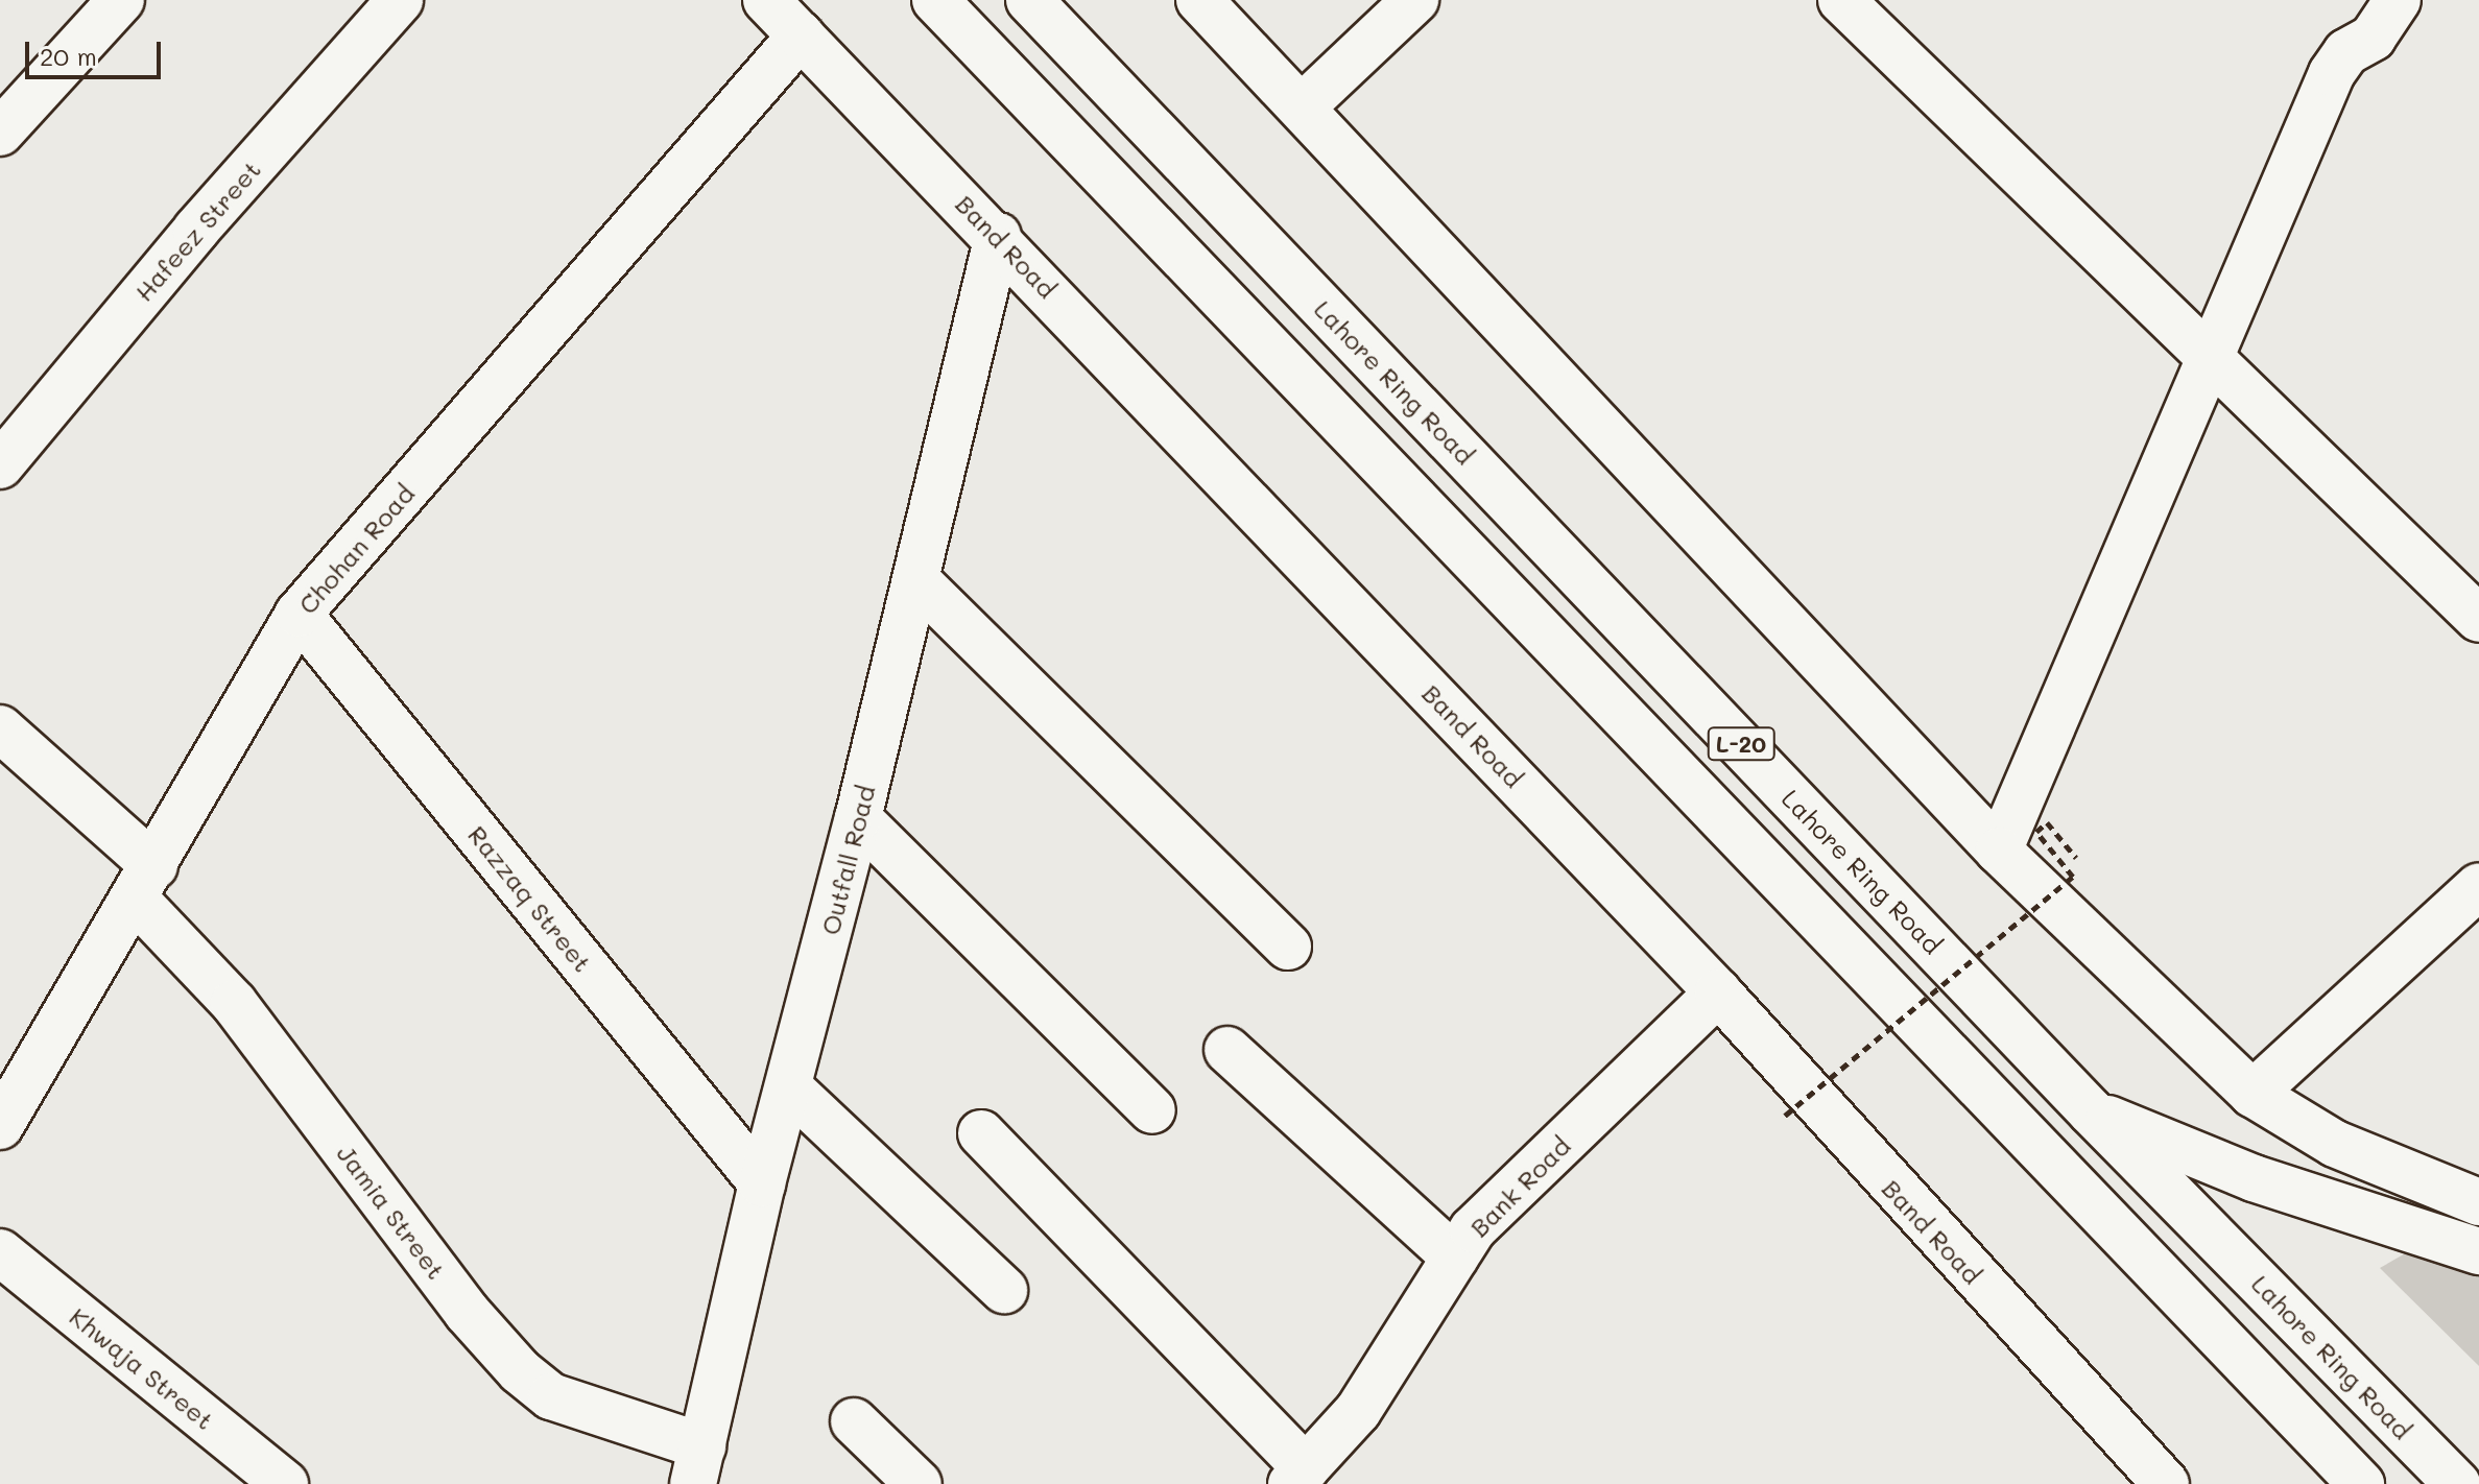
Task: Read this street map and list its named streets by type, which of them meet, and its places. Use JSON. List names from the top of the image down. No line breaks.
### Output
{"streets":{"main road":["Hafeez Street","Band Road","Lahore Ring Road","Chohan Road","L-20","Outfall Road","Razzaq Street","Bank Road","Jamia Street","Khwaja Street"]},"crossings":[["Band Road","Chohan Road"],["Band Road","Outfall Road"],["Band Road","Bank Road"],["Chohan Road","Razzaq Street"],["Chohan Road","Jamia Street"],["Outfall Road","Razzaq Street"],["Outfall Road","Jamia Street"]],"scale_bar":"20 m"}
